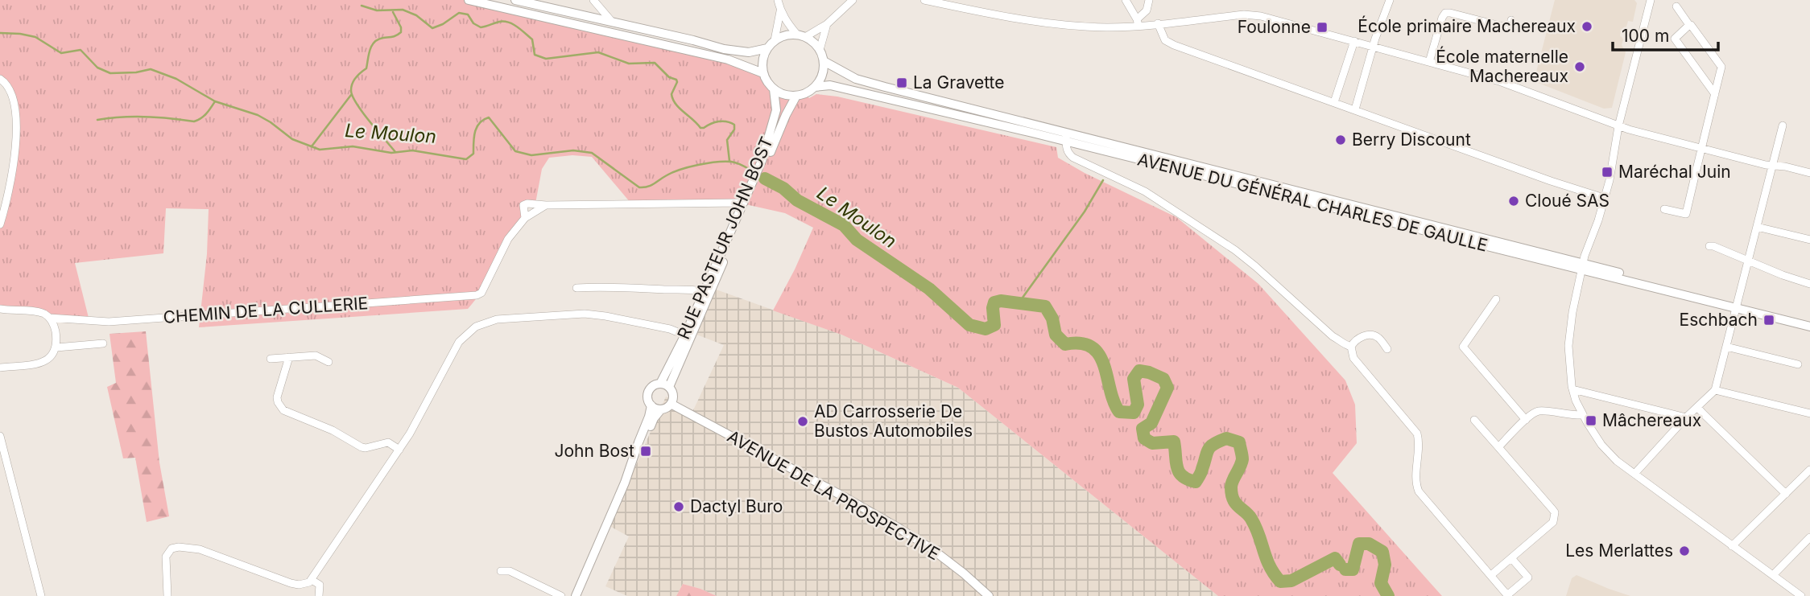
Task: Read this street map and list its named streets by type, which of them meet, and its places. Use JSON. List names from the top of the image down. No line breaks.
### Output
{"streets":{"main road":["AVENUE DU GÉNÉRAL CHARLES DE GAULLE","RUE PASTEUR JOHN BOST","AVENUE DE LA PROSPECTIVE"],"street":["CHEMIN DE LA CULLERIE"]},"crossings":[["AVENUE DU GÉNÉRAL CHARLES DE GAULLE","RUE PASTEUR JOHN BOST"],["RUE PASTEUR JOHN BOST","AVENUE DE LA PROSPECTIVE"]],"water":["Le Moulon"],"places":{"other":["École primaire Machereaux","École maternelle Machereaux","Berry Discount","Cloué SAS","AD Carrosserie De Bustos Automobiles","Dactyl Buro","Les Merlattes"],"transit":["Foulonne","La Gravette","Maréchal Juin","Eschbach","Mâchereaux","John Bost"]},"scale_bar":"100 m"}
